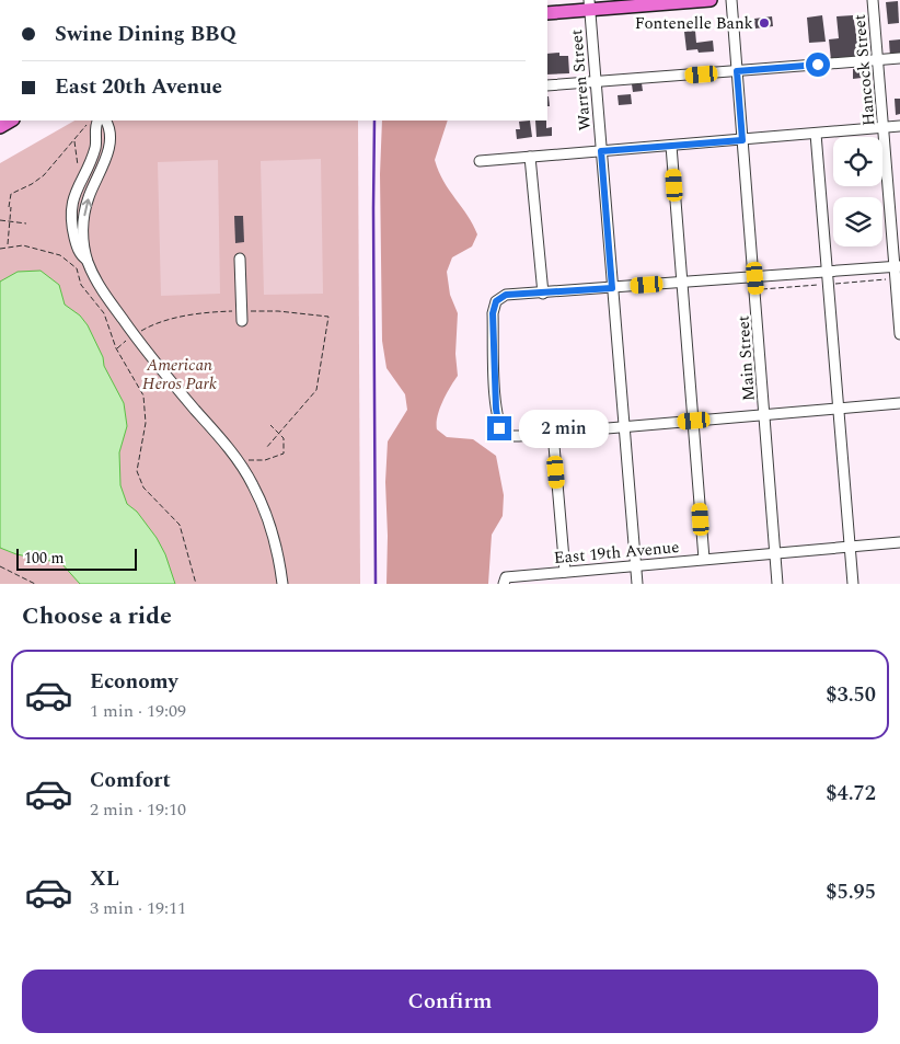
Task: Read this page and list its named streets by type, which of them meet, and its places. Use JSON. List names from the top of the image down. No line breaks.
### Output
{"streets":{"street":["Hancock Street","Warren Street","Main Street","East 19th Avenue"]},"crossings":[["Warren Street","East 19th Avenue"],["Main Street","East 19th Avenue"]],"parks":["American Heros Park"],"places":["Fontenelle Bank"],"scale_bar":"100 m","page":{"banner":["Swine Dining BBQ","East 20th Avenue"],"bubble":"2 min","scale":"100 m","heading":"Choose a ride","list":[{"name":"Economy","note":"1 min · 19:09","value":"$3.50"},{"name":"Comfort","note":"2 min · 19:10","value":"$4.72"},{"name":"XL","note":"3 min · 19:11","value":"$5.95"}],"buttons":"Confirm"}}
